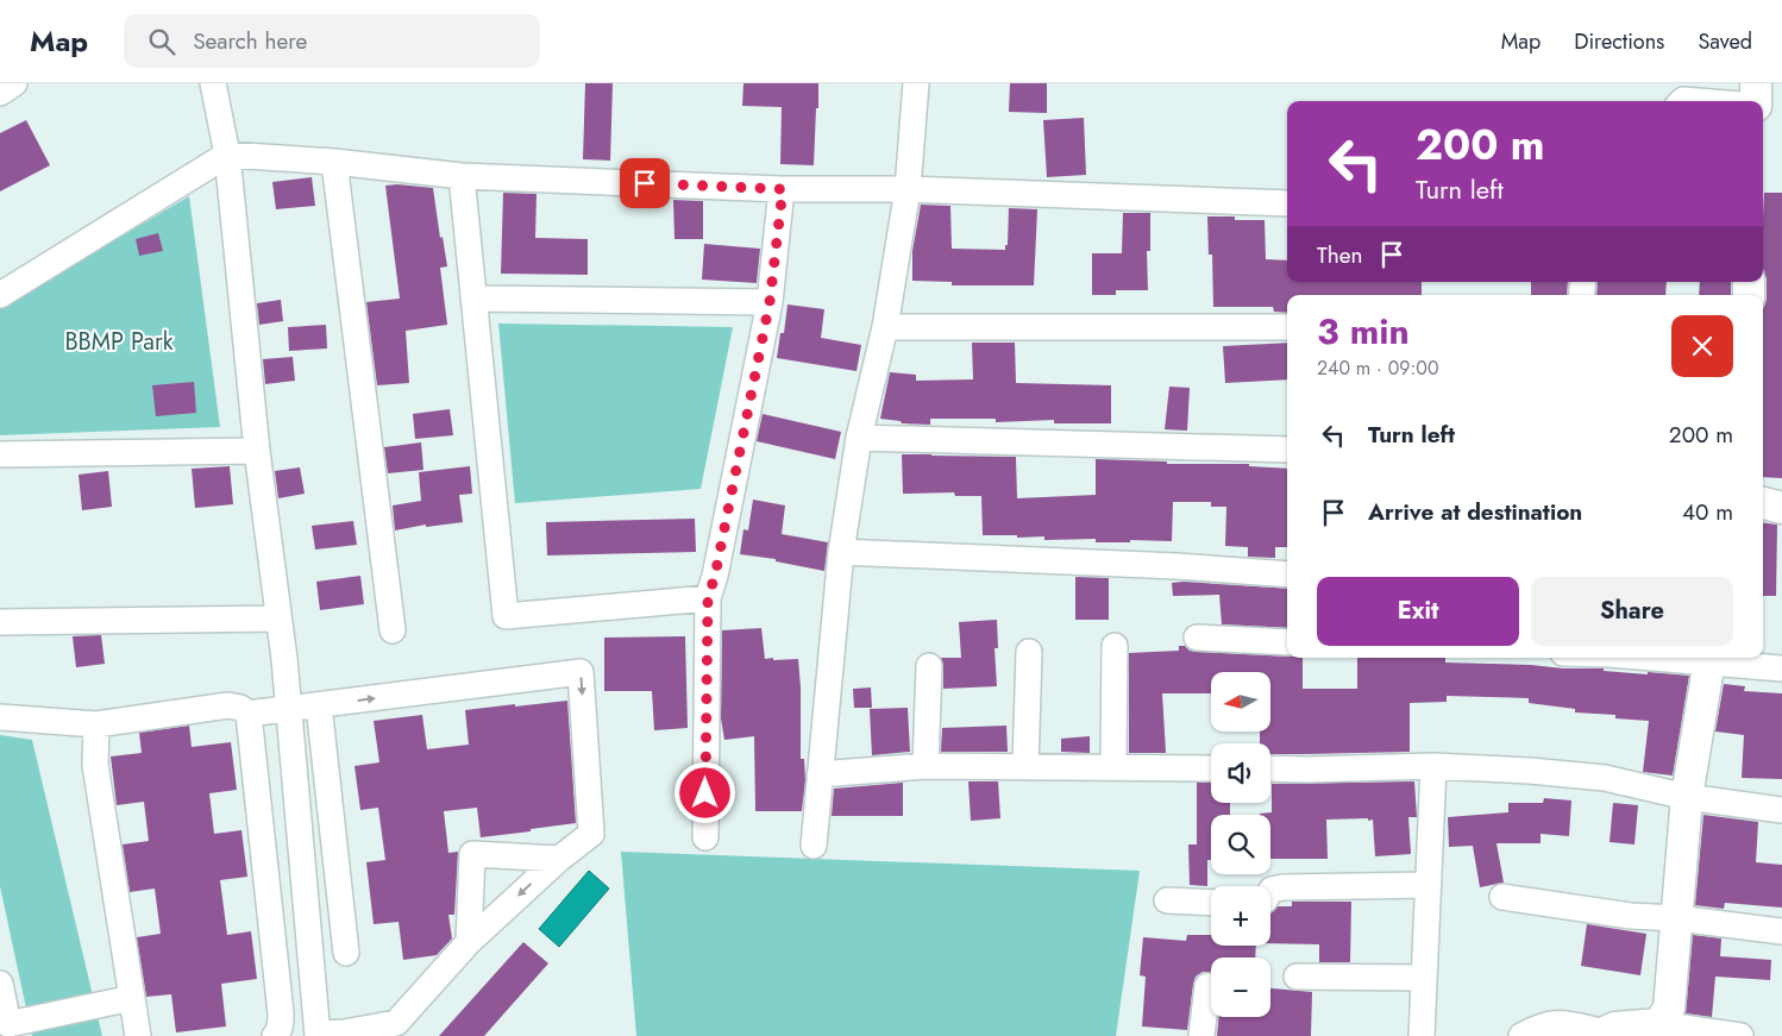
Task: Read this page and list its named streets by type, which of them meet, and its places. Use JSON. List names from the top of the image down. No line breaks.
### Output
{"parks":["BBMP Park"],"north":"left","page":{"header":"Map","search":"Search here","nav":["Map","Directions","Saved"],"turn":["200 m","Turn left"],"then":"Then","heading":["3 min","240 m · 09:00"],"list":[{"name":"Turn left","value":"200 m"},{"name":"Arrive at destination","value":"40 m"}],"buttons":["Exit","Share"],"map_buttons":["+","−"]}}
